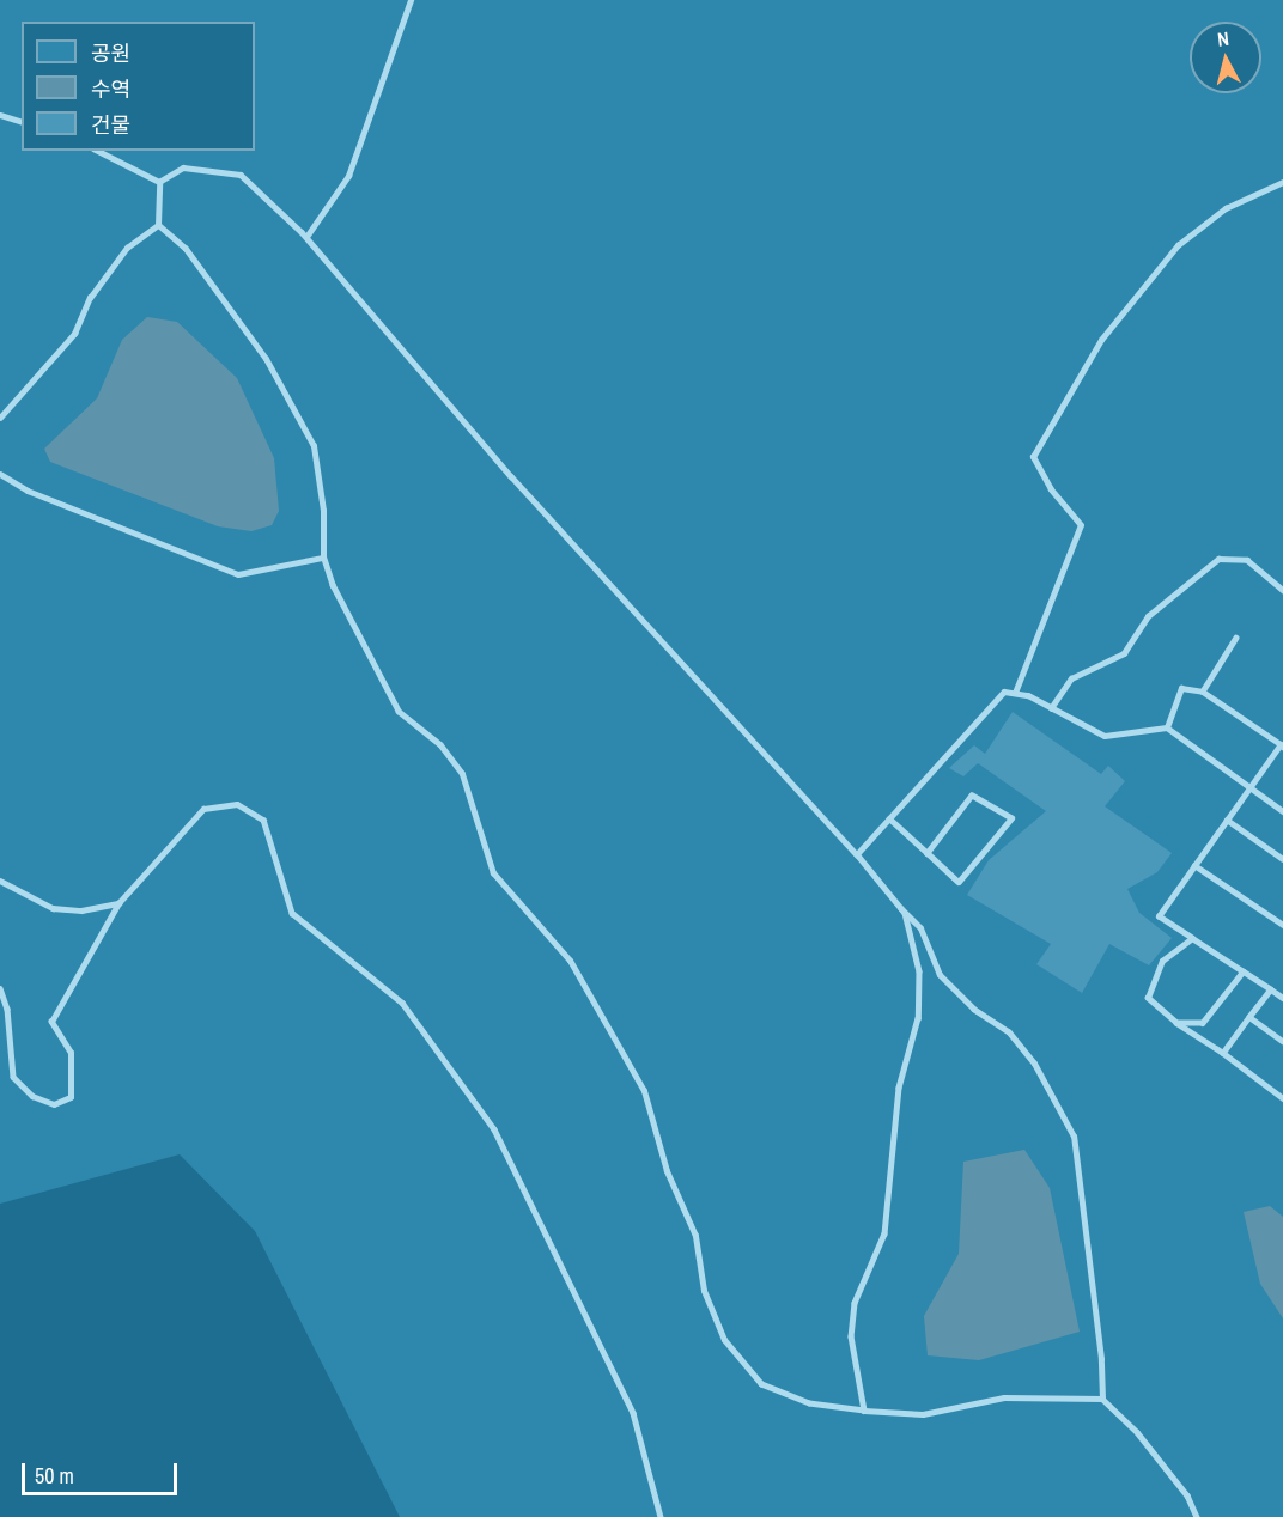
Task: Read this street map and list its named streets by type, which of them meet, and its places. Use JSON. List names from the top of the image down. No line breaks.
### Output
{"legend":["공원","수역","건물"],"scale_bar":"50 m","north":"top"}
